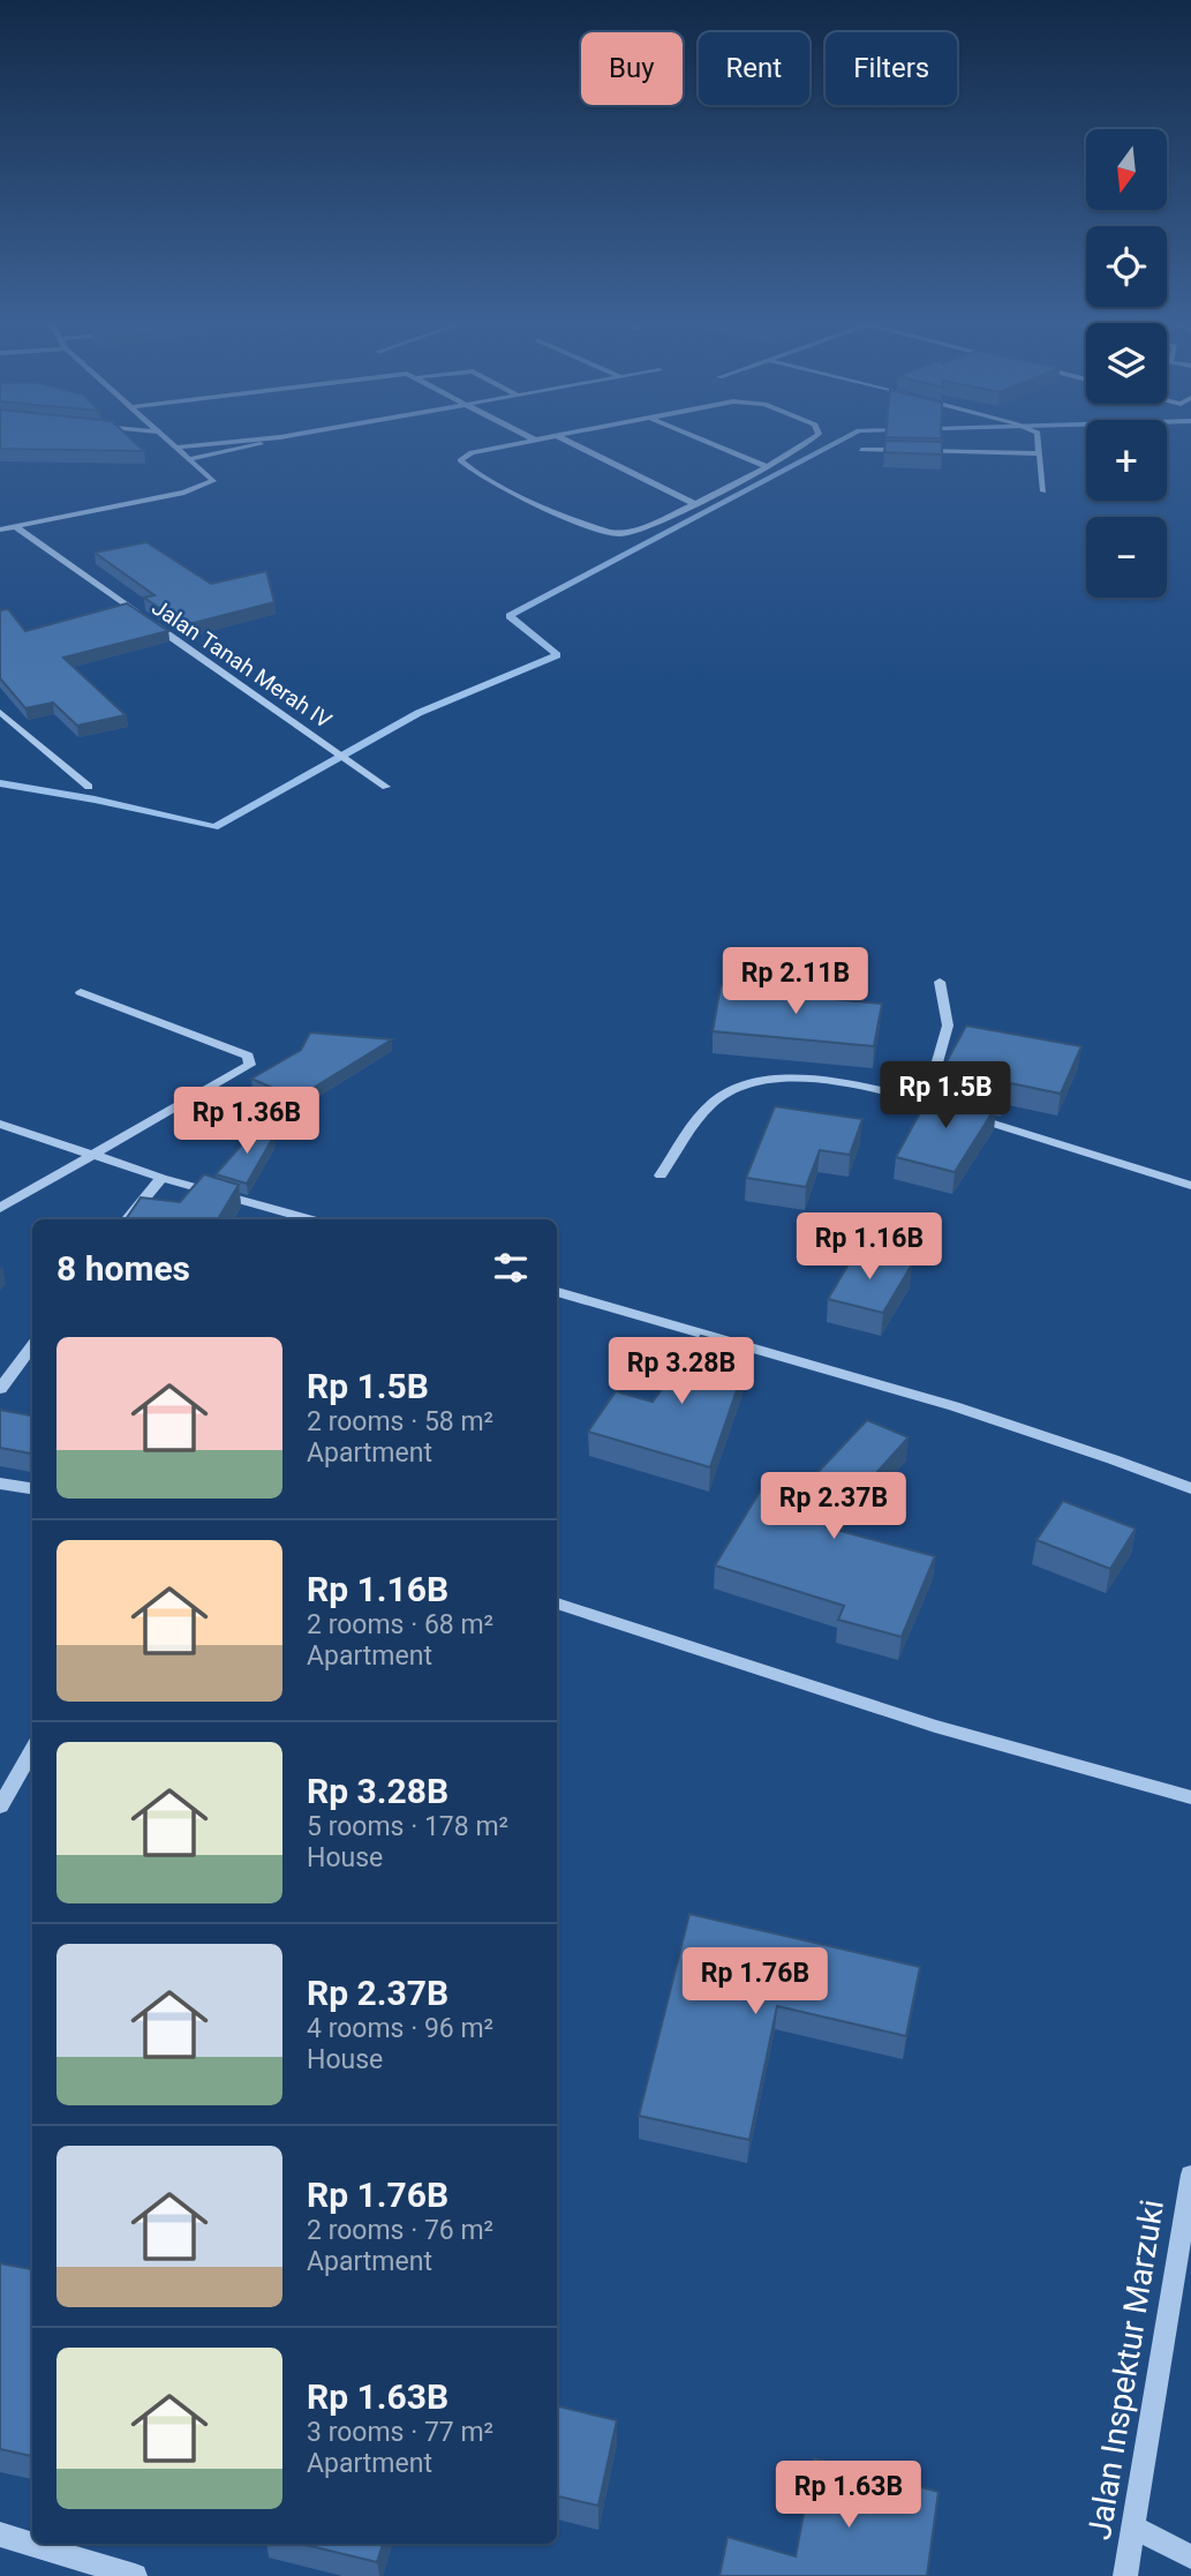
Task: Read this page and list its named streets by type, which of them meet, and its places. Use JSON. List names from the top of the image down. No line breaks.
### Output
{"streets":{"street":["Jalan Tanah Merah IV","Jalan Inspektur Marzuki"]},"north":"bottom","page":{"chip":["Buy","Rent","Filters"],"map_buttons":["+","−"],"price":["Rp 2.11B","Rp 1.5B","Rp 1.36B","Rp 1.16B","Rp 3.28B","Rp 2.37B","Rp 1.76B","Rp 1.63B"],"heading":"8 homes","list":[{"name":"Rp 1.5B","note":"2 rooms · 58 m² · Apartment"},{"name":"Rp 1.16B","note":"2 rooms · 68 m² · Apartment"},{"name":"Rp 3.28B","note":"5 rooms · 178 m² · House"},{"name":"Rp 2.37B","note":"4 rooms · 96 m² · House"},{"name":"Rp 1.76B","note":"2 rooms · 76 m² · Apartment"},{"name":"Rp 1.63B","note":"3 rooms · 77 m² · Apartment"}]}}
